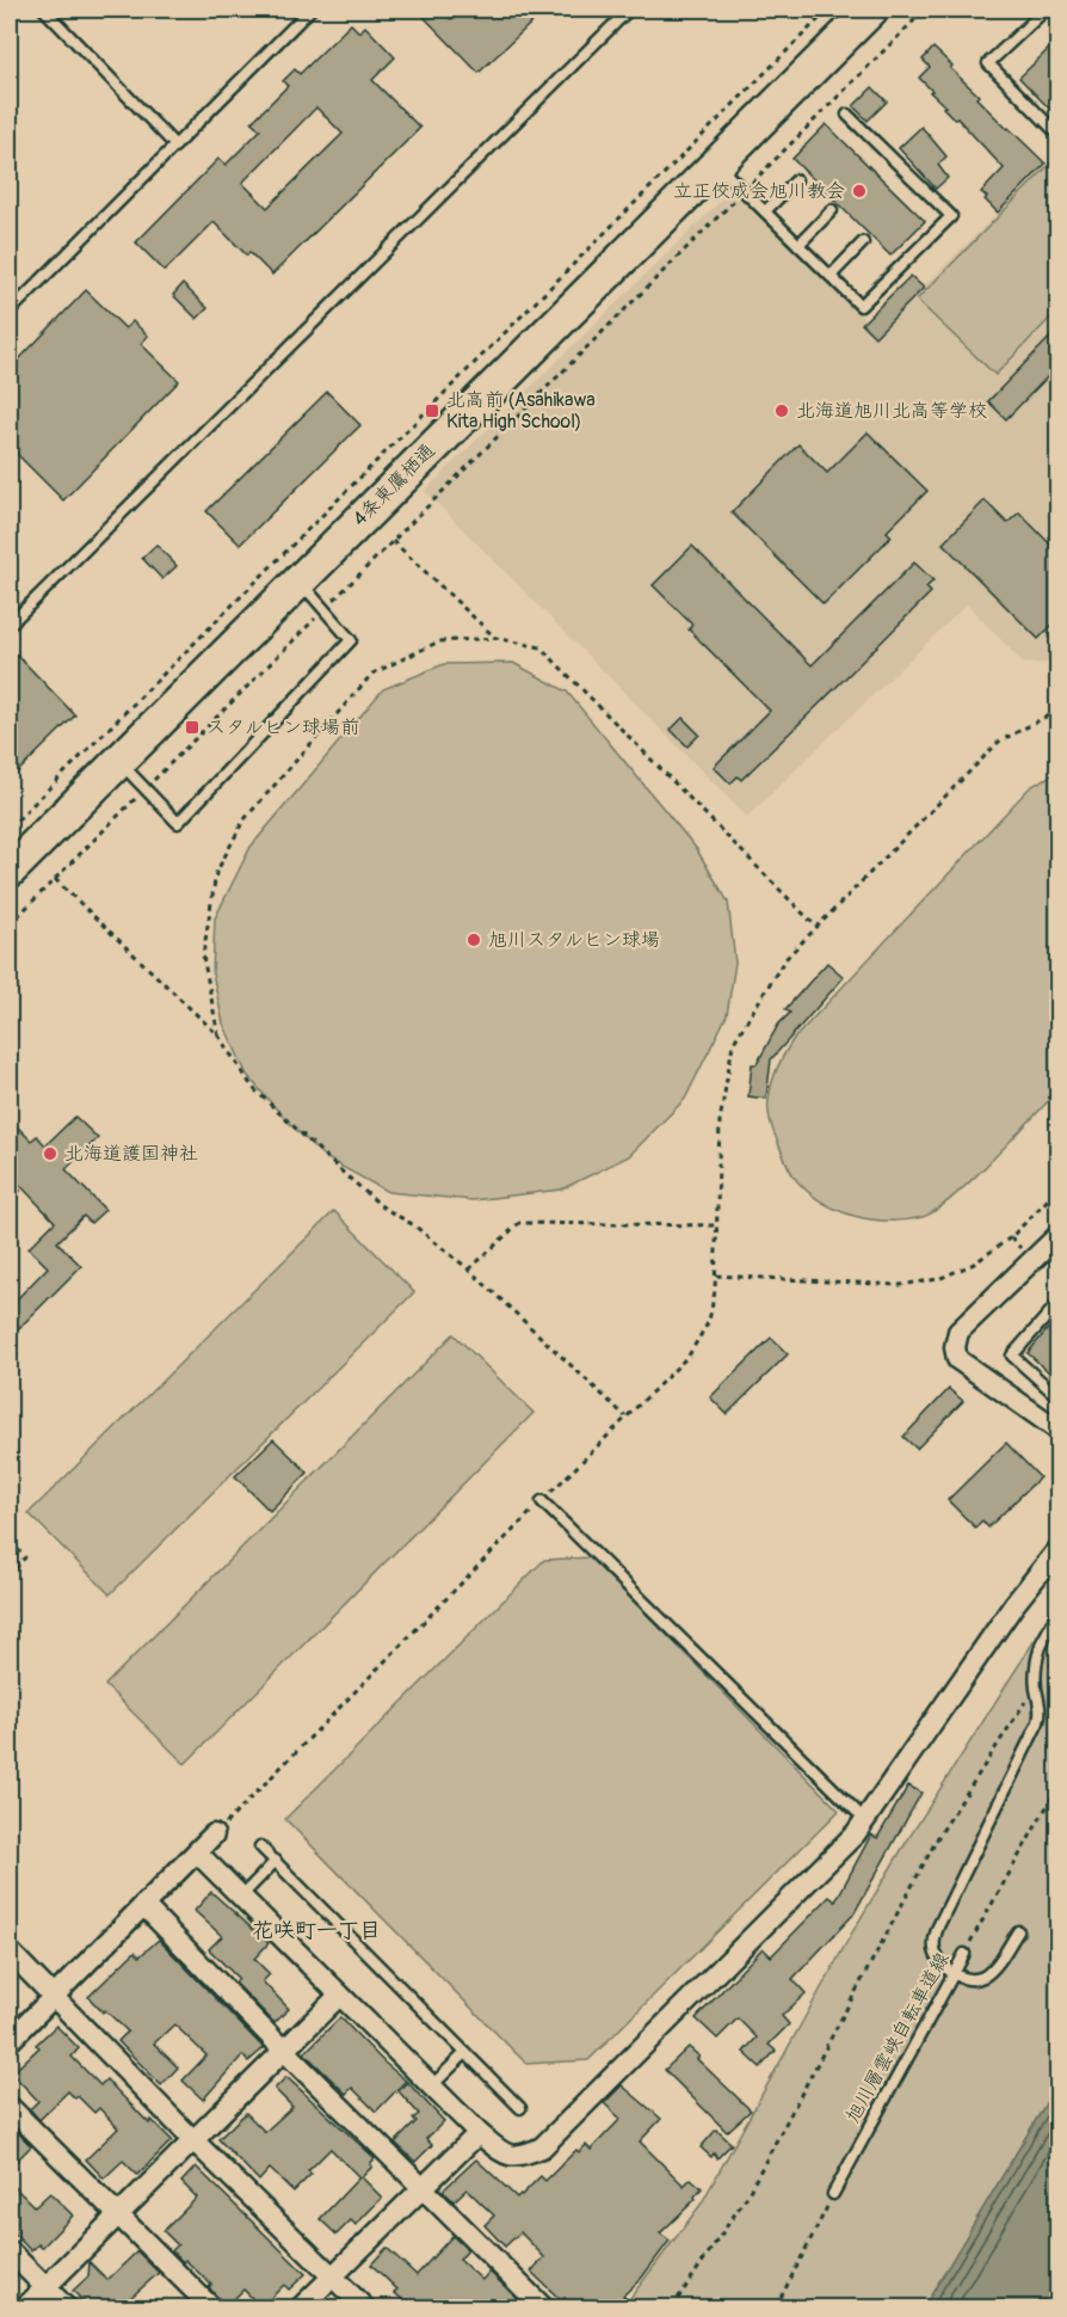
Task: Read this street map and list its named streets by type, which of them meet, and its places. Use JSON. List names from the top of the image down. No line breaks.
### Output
{"streets":{"highway":["4条東鷹栖通"],"lane":["旭川層雲峡自転車道線"]},"districts":["花咲町一丁目"],"places":{"other":["立正佼成会旭川教会","北海道旭川北高等学校","旭川スタルヒン球場","北海道護国神社"],"transit":["北高前 (Asahikawa Kita High School)","スタルヒン球場前"]}}
